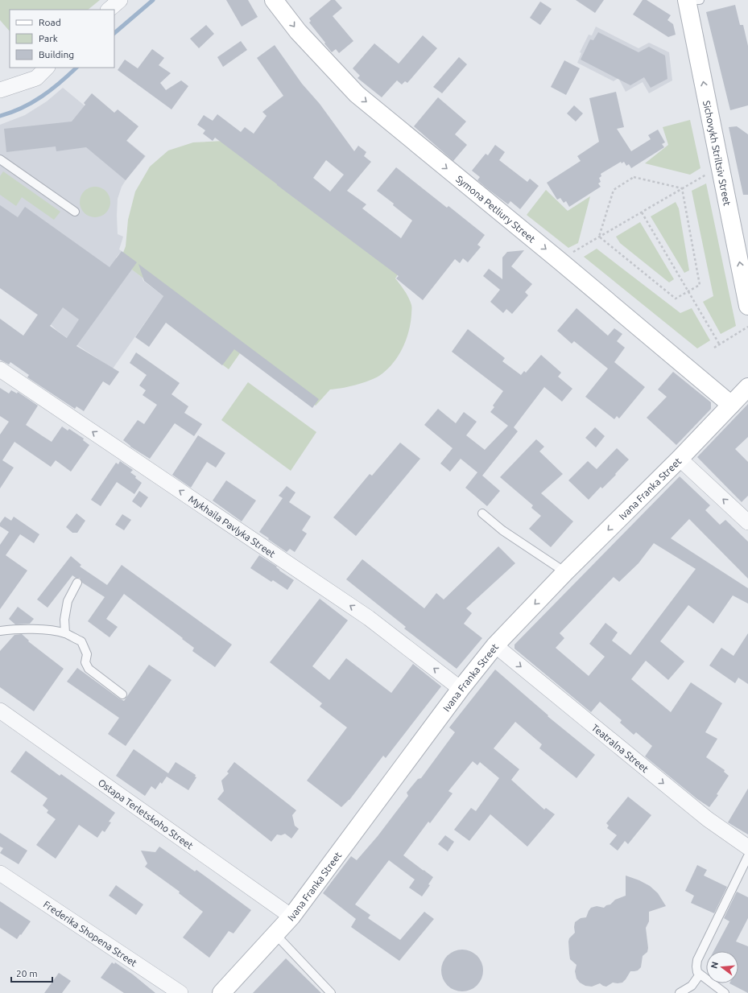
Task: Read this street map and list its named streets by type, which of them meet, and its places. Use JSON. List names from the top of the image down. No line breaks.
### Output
{"streets":{"street":["Sichovykh Striltsiv Street","Symona Petliury Street","Ivana Franka Street","Mykhaila Pavlyka Street","Teatralna Street","Ostapa Terletskoho Street","Frederika Shopena Street"]},"crossings":[["Symona Petliury Street","Ivana Franka Street"],["Ivana Franka Street","Mykhaila Pavlyka Street"],["Ivana Franka Street","Teatralna Street"],["Ivana Franka Street","Ostapa Terletskoho Street"]],"one_way":["Sichovykh Striltsiv Street","Symona Petliury Street","Mykhaila Pavlyka Street","Teatralna Street"],"legend":["Road","Park","Building"],"scale_bar":"20 m","north":"left"}
